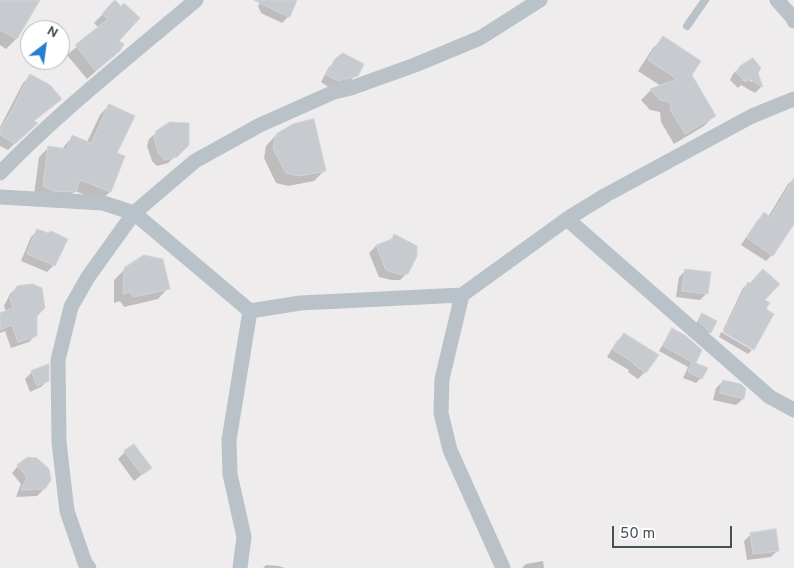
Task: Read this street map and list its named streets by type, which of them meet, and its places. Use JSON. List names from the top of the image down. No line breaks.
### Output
{"scale_bar":"50 m","north":"top right"}
